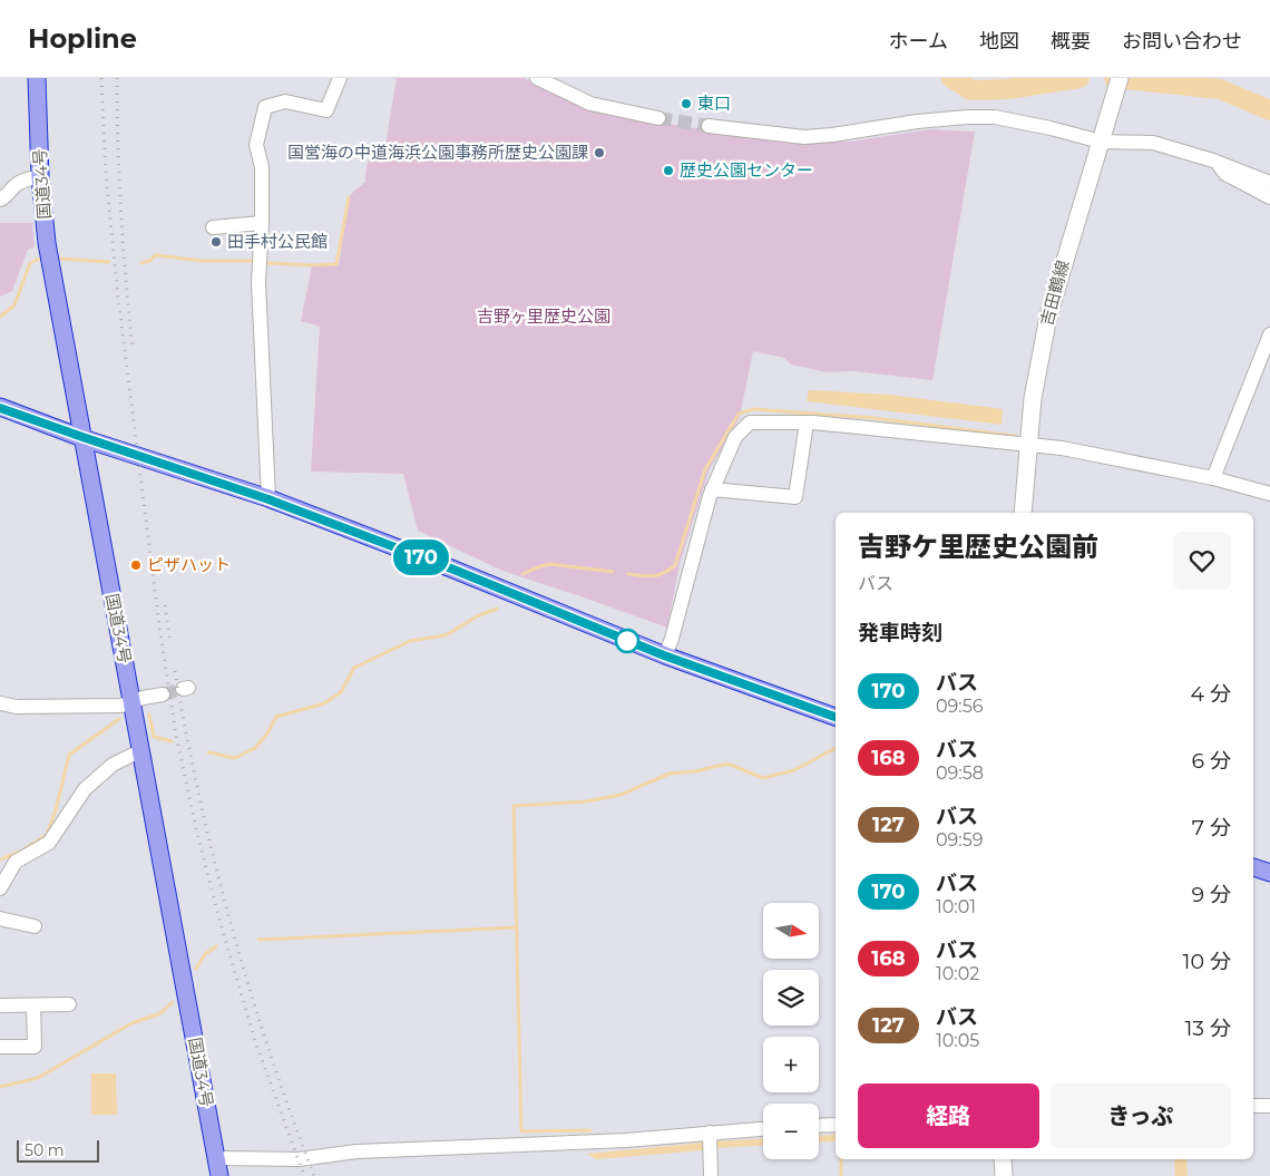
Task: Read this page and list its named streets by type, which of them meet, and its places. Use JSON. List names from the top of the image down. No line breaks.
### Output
{"streets":{"highway":["国道34号"],"main road":["吉田鶴線"]},"parks":["吉野ヶ里歴史公園"],"places":["東口","国営海の中道海浜公園事務所歴史公園課","歴史公園センター","田手村公民館","ピザハット"],"lines":["bus line 170"],"scale_bar":"50 m","north":"right","page":{"header":"Hopline","nav":["ホーム","地図","概要","お問い合わせ"],"on_map":"170","heading":[["吉野ケ里歴史公園前","バス"],"発車時刻"],"list":[{"mark":"170","name":"バス","note":"09:56","value":"4 分"},{"mark":"168","name":"バス","note":"09:58","value":"6 分"},{"mark":"127","name":"バス","note":"09:59","value":"7 分"},{"mark":"170","name":"バス","note":"10:01","value":"9 分"},{"mark":"168","name":"バス","note":"10:02","value":"10 分"},{"mark":"127","name":"バス","note":"10:05","value":"13 分"}],"map_buttons":["+","−"],"buttons":["経路","きっぷ"],"scale":"50 m"}}
